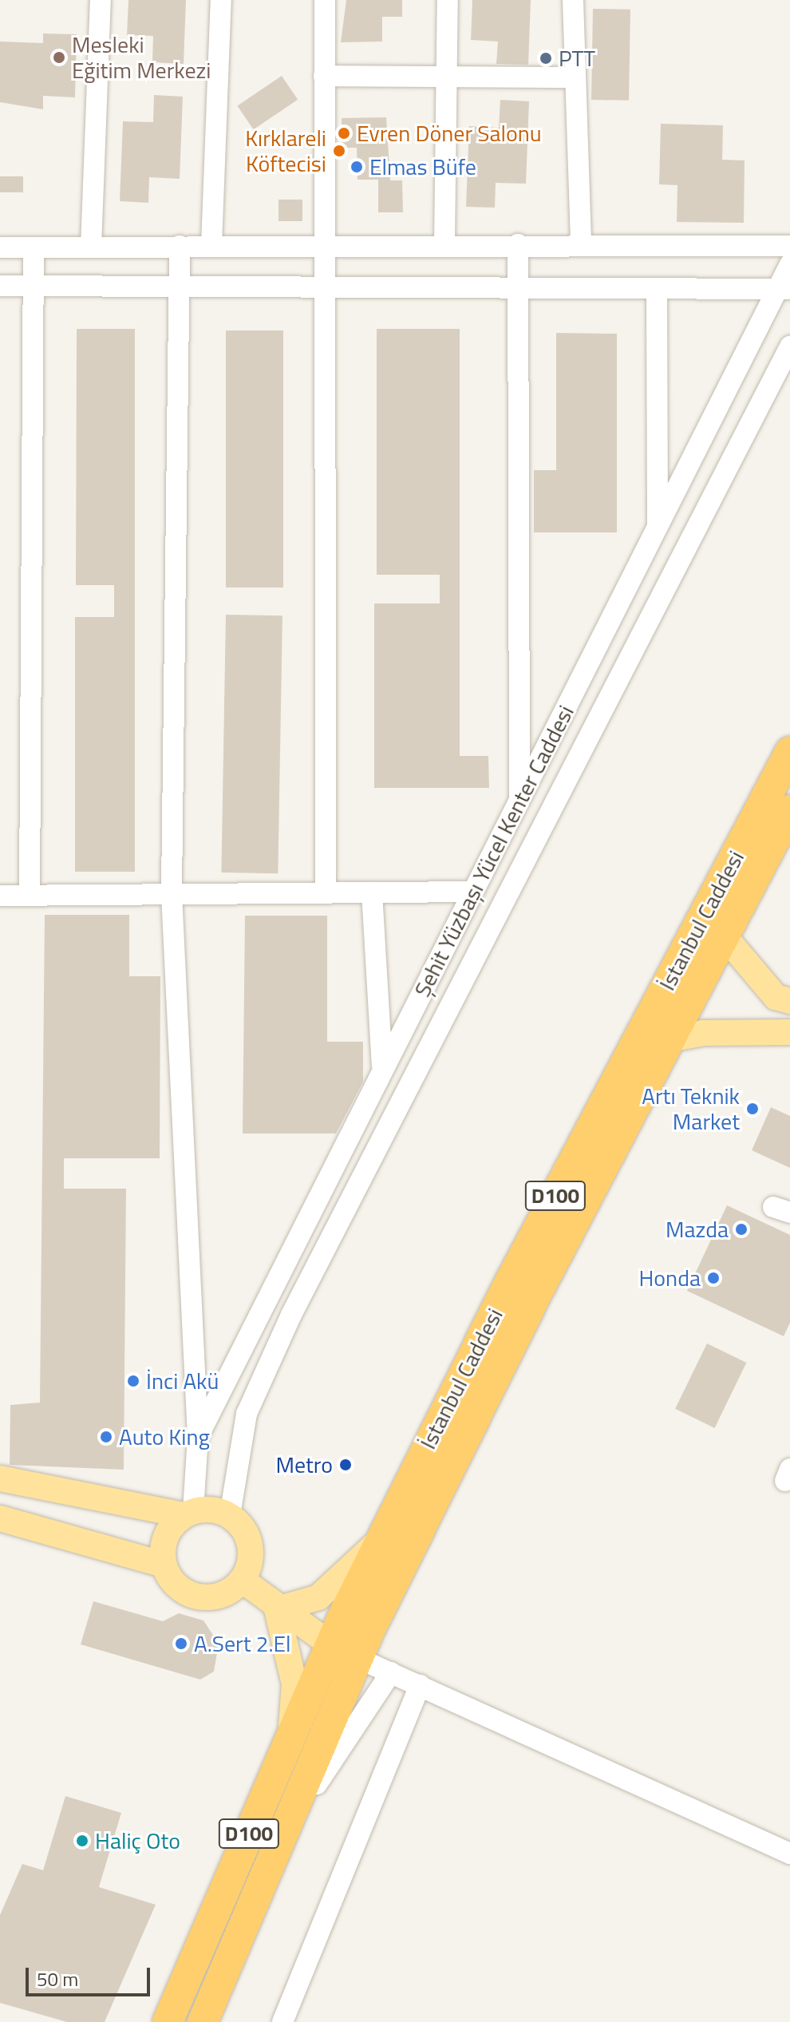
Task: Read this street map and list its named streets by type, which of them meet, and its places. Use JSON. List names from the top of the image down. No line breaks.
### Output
{"streets":{"highway":["İstanbul Caddesi","D100"],"street":["Şehit Yüzbaşı Yücel Kenter Caddesi"]},"places":["Mesleki Eğitim Merkezi","PTT","Evren Döner Salonu","Kırklareli Köftecisi","Elmas Büfe","Artı Teknik Market","Mazda","Honda","İnci Akü","Auto King","Metro","A.Sert 2.El","Haliç Oto"],"scale_bar":"50 m"}
